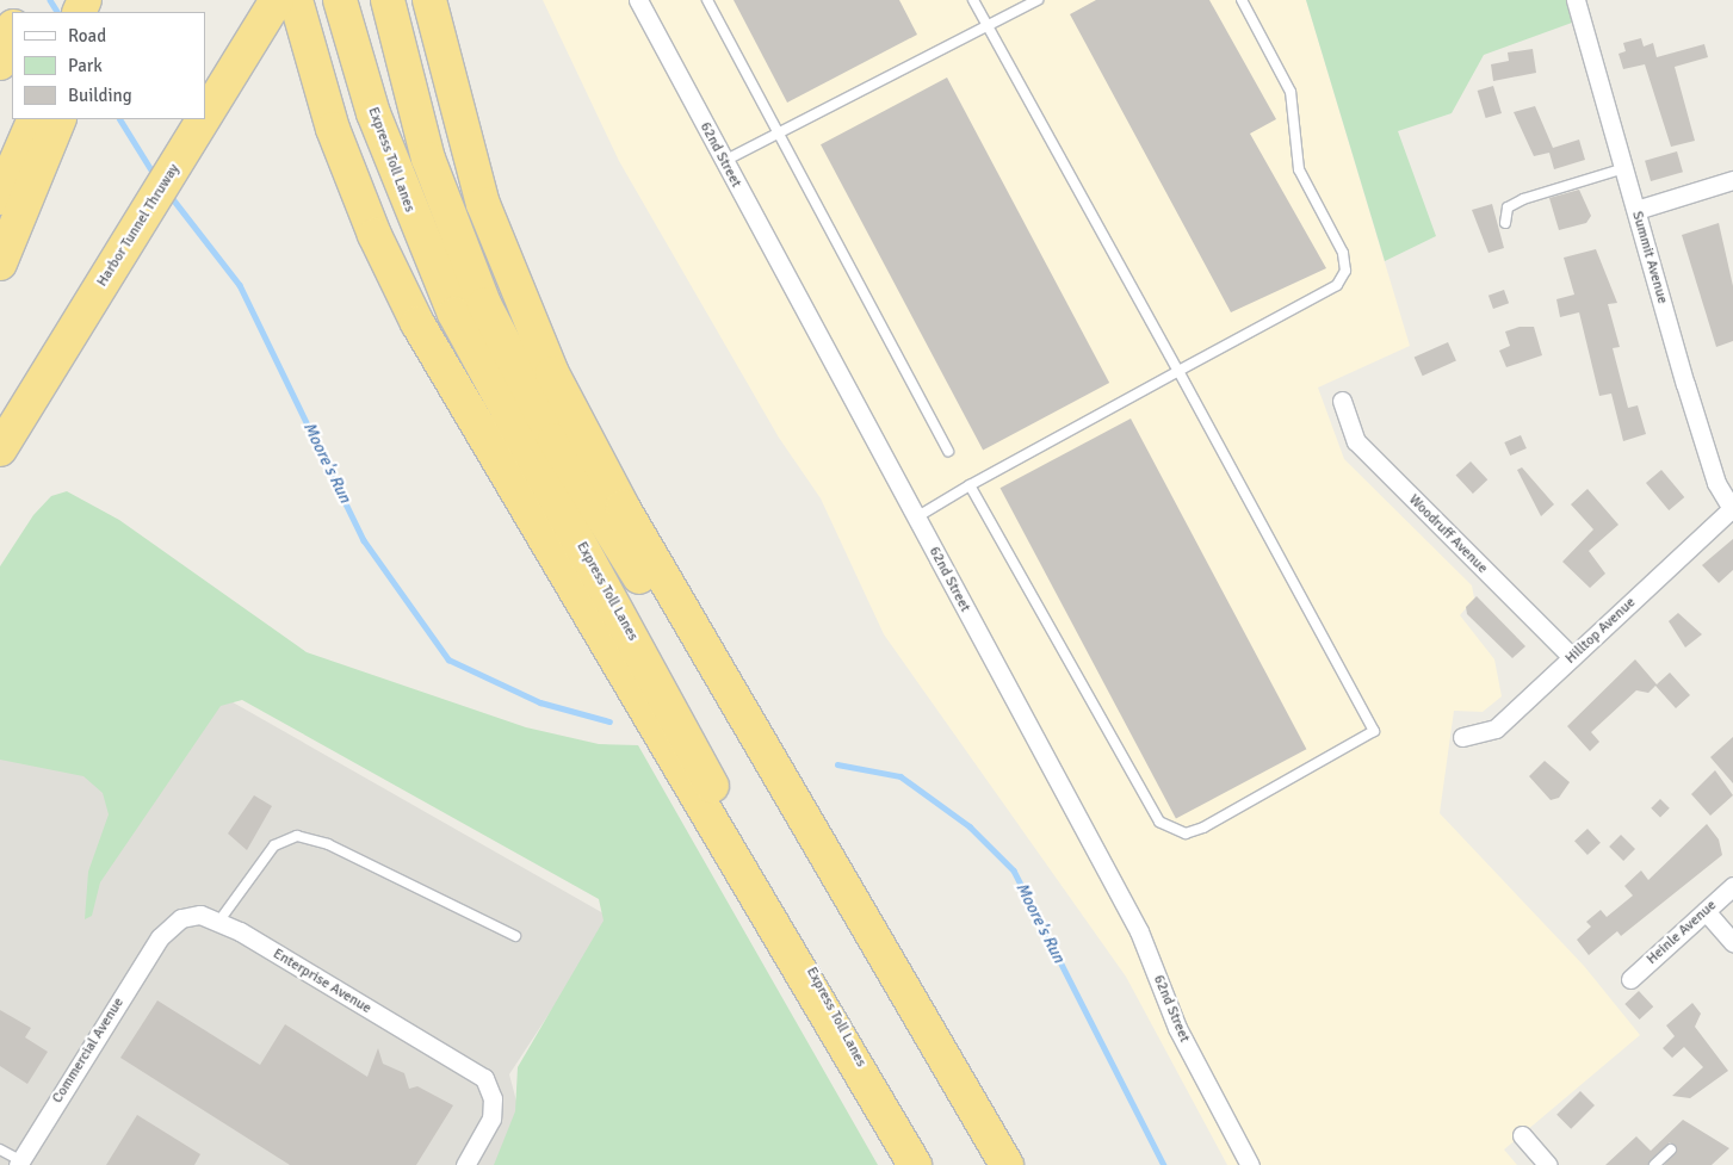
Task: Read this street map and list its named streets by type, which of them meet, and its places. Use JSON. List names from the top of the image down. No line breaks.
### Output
{"streets":{"highway":["Express Toll Lanes","Harbor Tunnel Thruway"],"street":["62nd Street","Summit Avenue","Woodruff Avenue","Hilltop Avenue","Heinle Avenue","Enterprise Avenue","Commercial Avenue"]},"crossings":[["Summit Avenue","Hilltop Avenue"],["Woodruff Avenue","Hilltop Avenue"],["Enterprise Avenue","Commercial Avenue"]],"water":["Moore's Run"],"legend":["Road","Park","Building"]}
